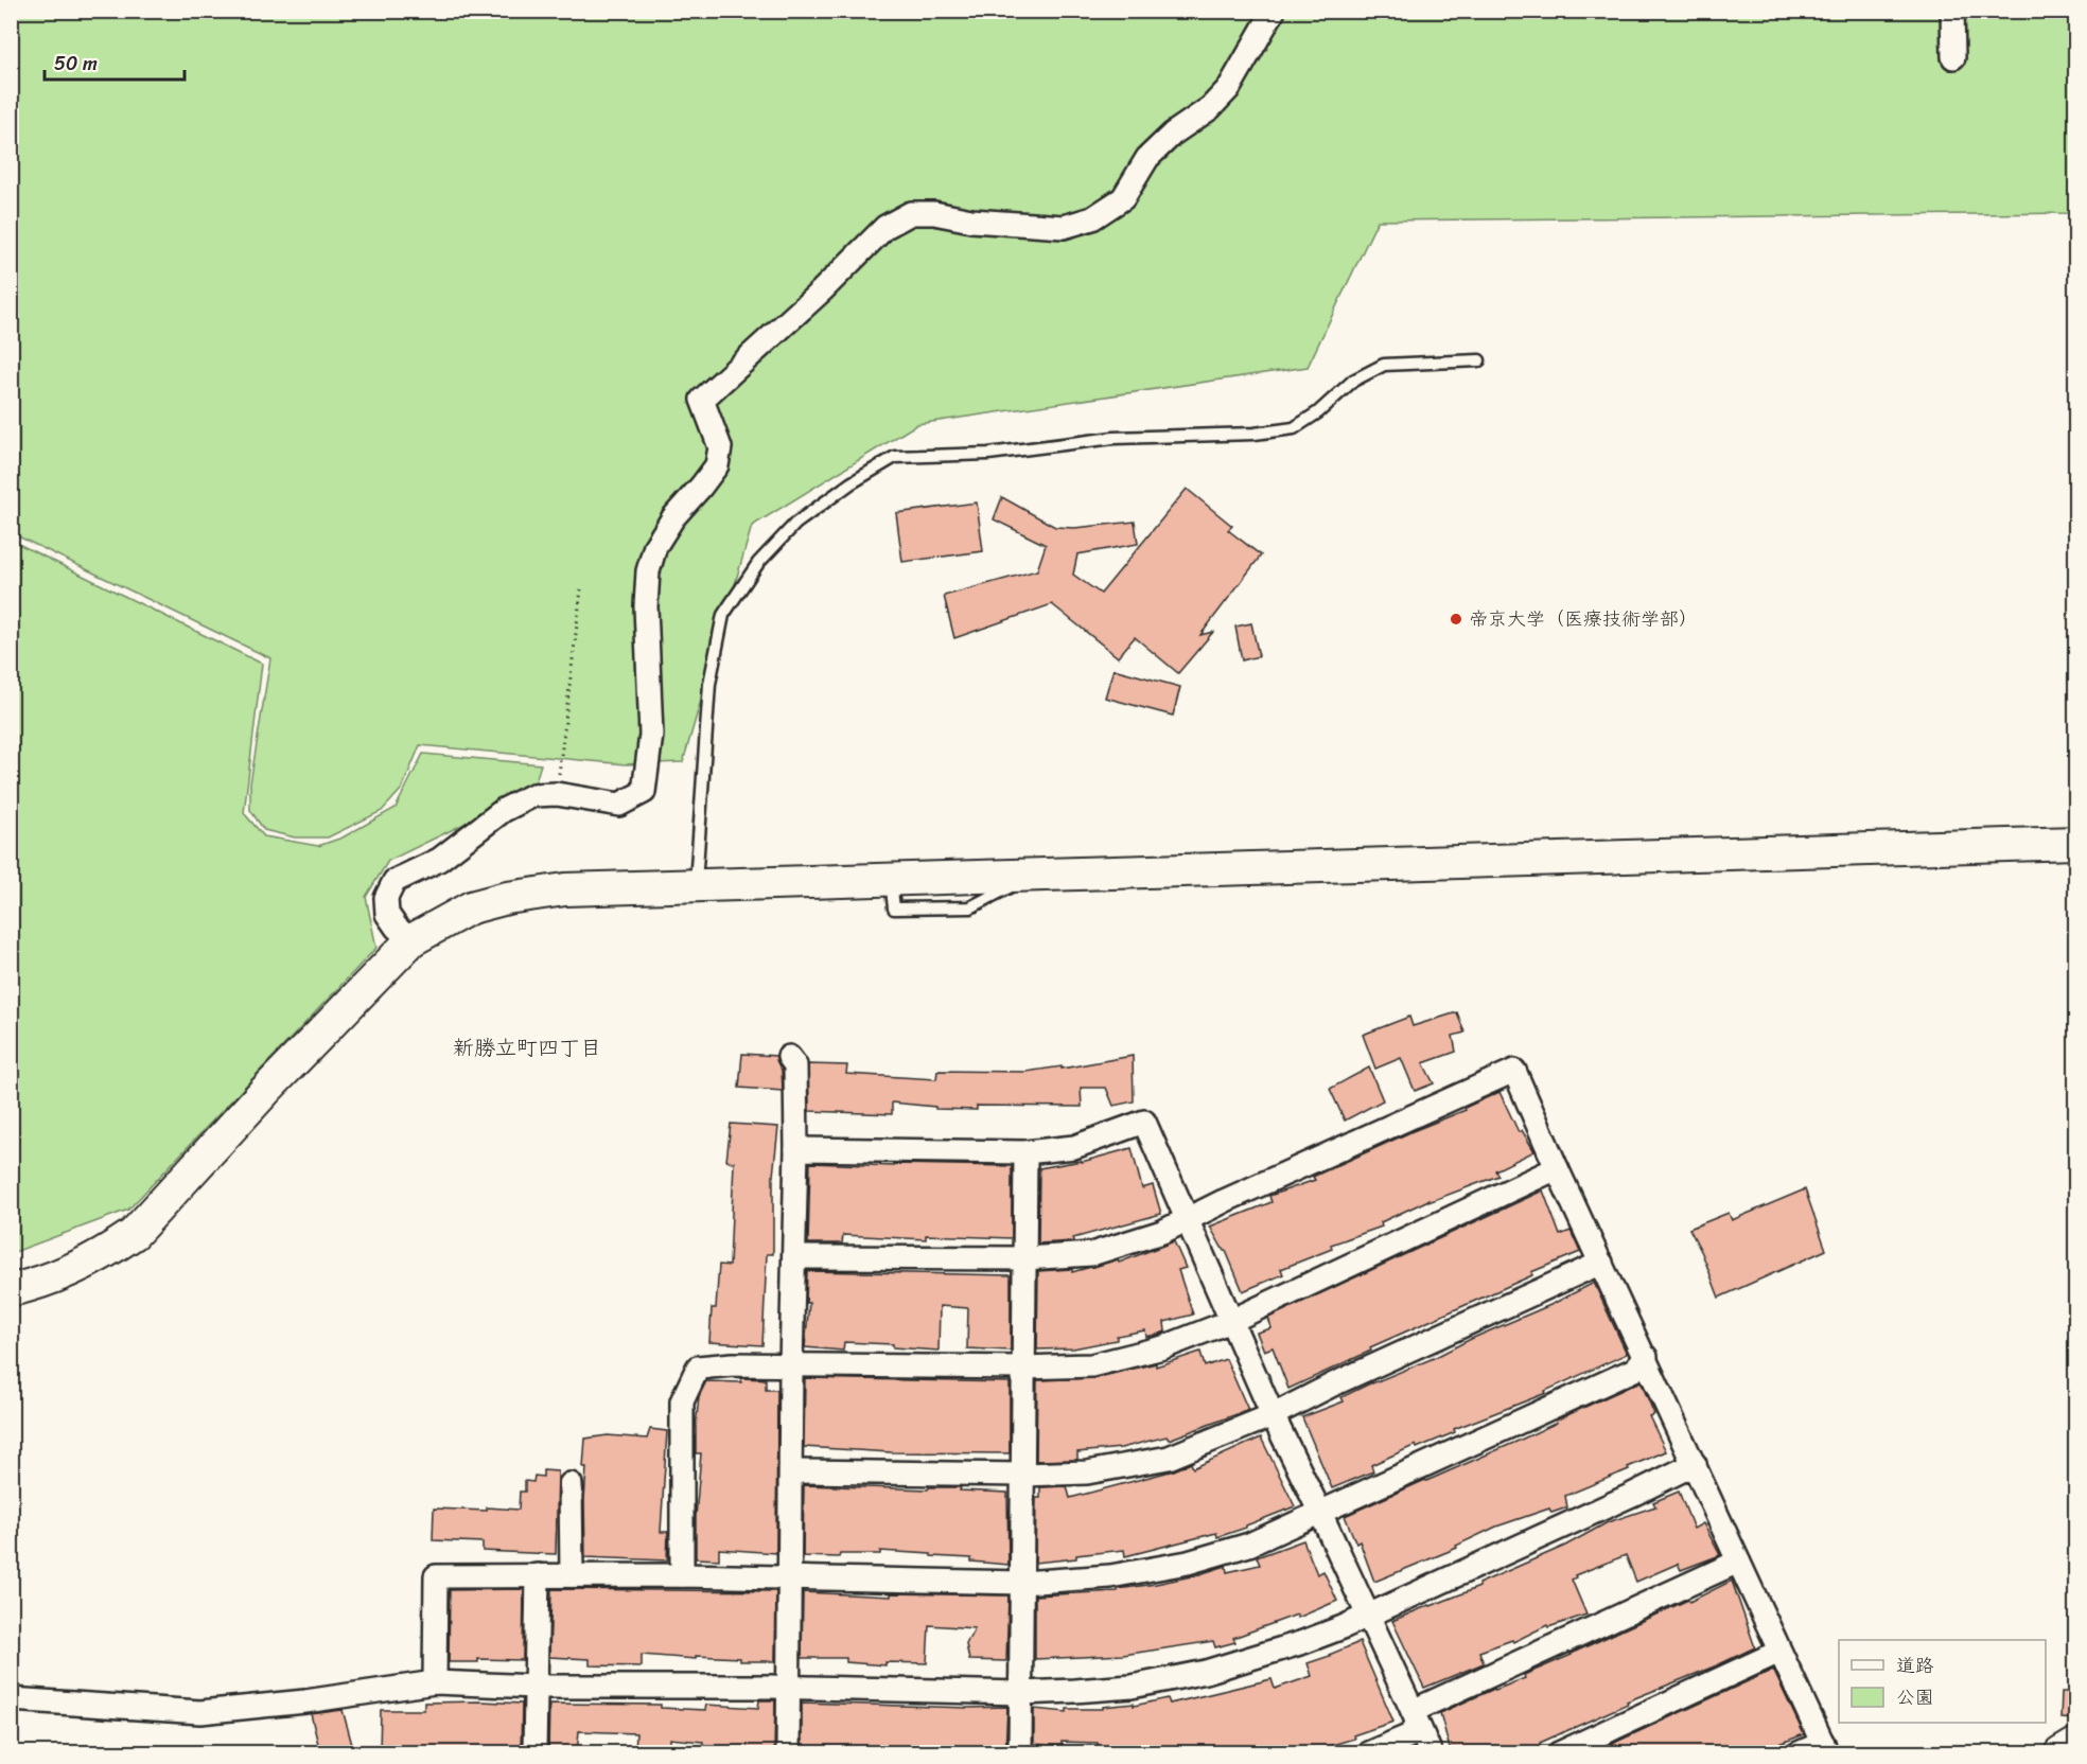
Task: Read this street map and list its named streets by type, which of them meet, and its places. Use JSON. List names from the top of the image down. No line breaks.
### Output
{"districts":["新勝立町四丁目"],"places":["帝京大学（医療技術学部）"],"legend":["道路","公園"],"scale_bar":"50 m"}
